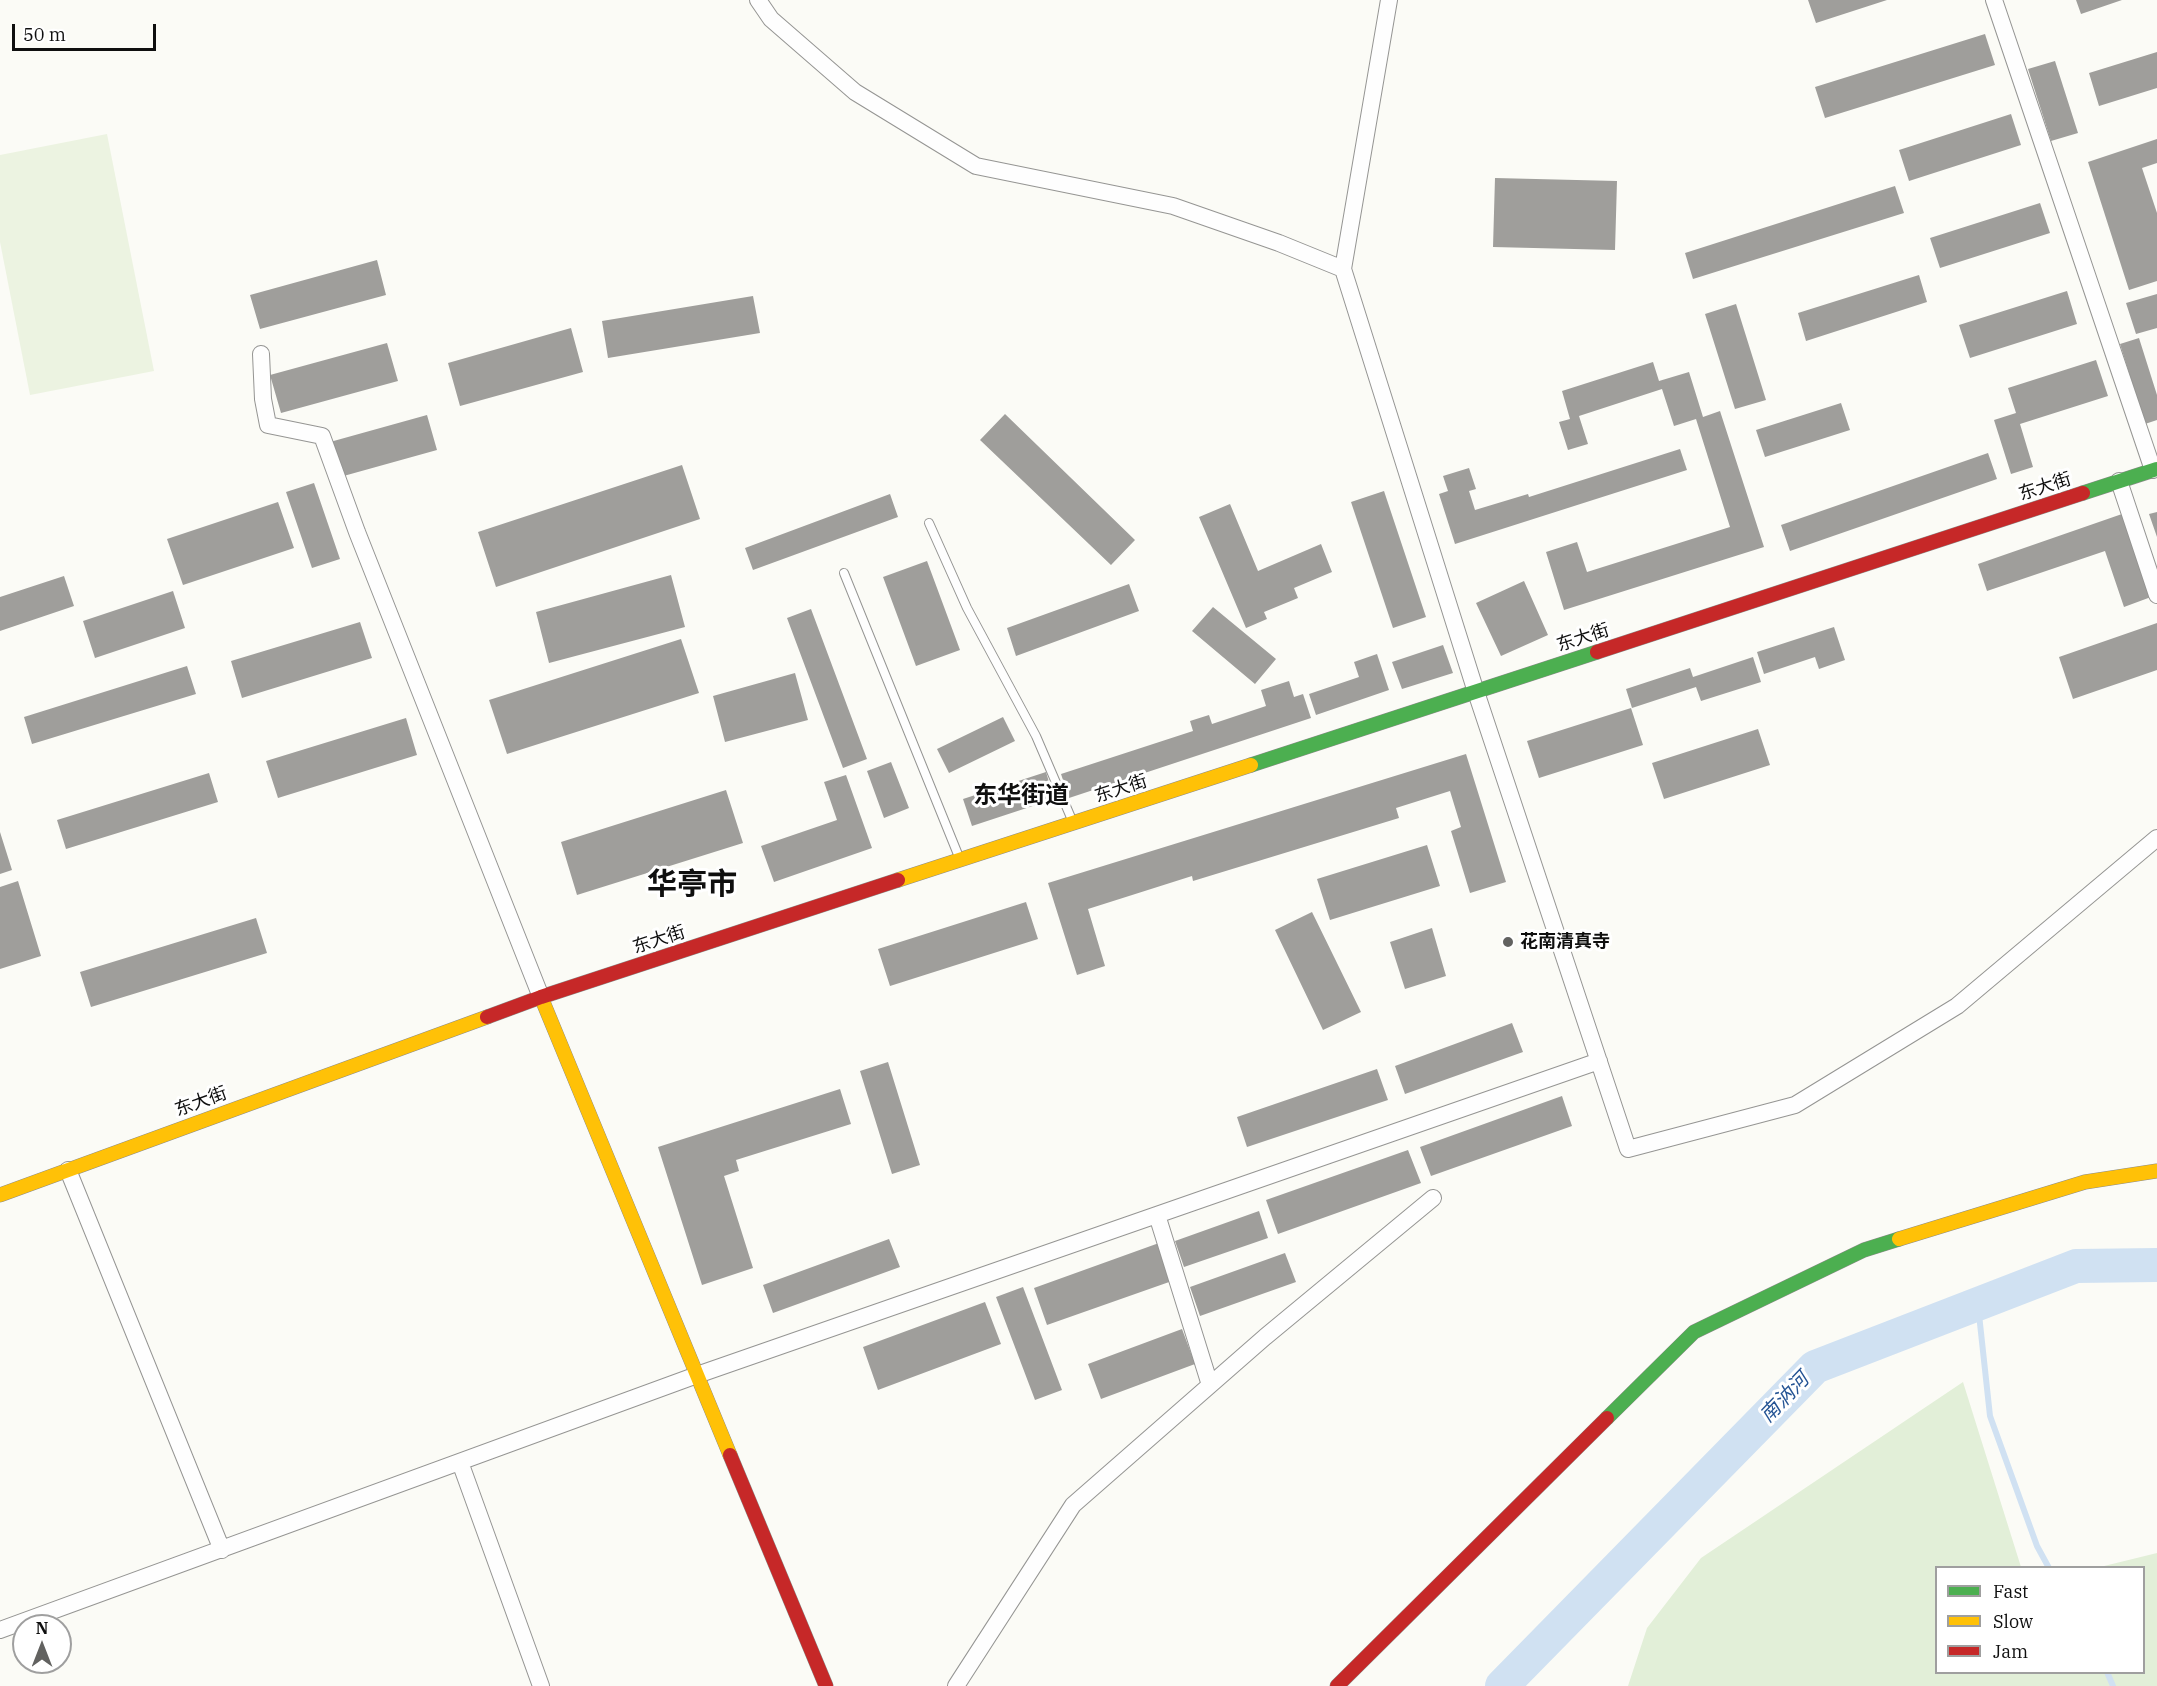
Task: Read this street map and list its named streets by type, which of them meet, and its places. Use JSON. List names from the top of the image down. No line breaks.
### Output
{"streets":{"street":["东大街"]},"districts":["东华街道","华亭市"],"water":["南汭河"],"places":["花南清真寺"],"legend":["Fast","Slow","Jam"],"scale_bar":"50 m","north":"top"}
